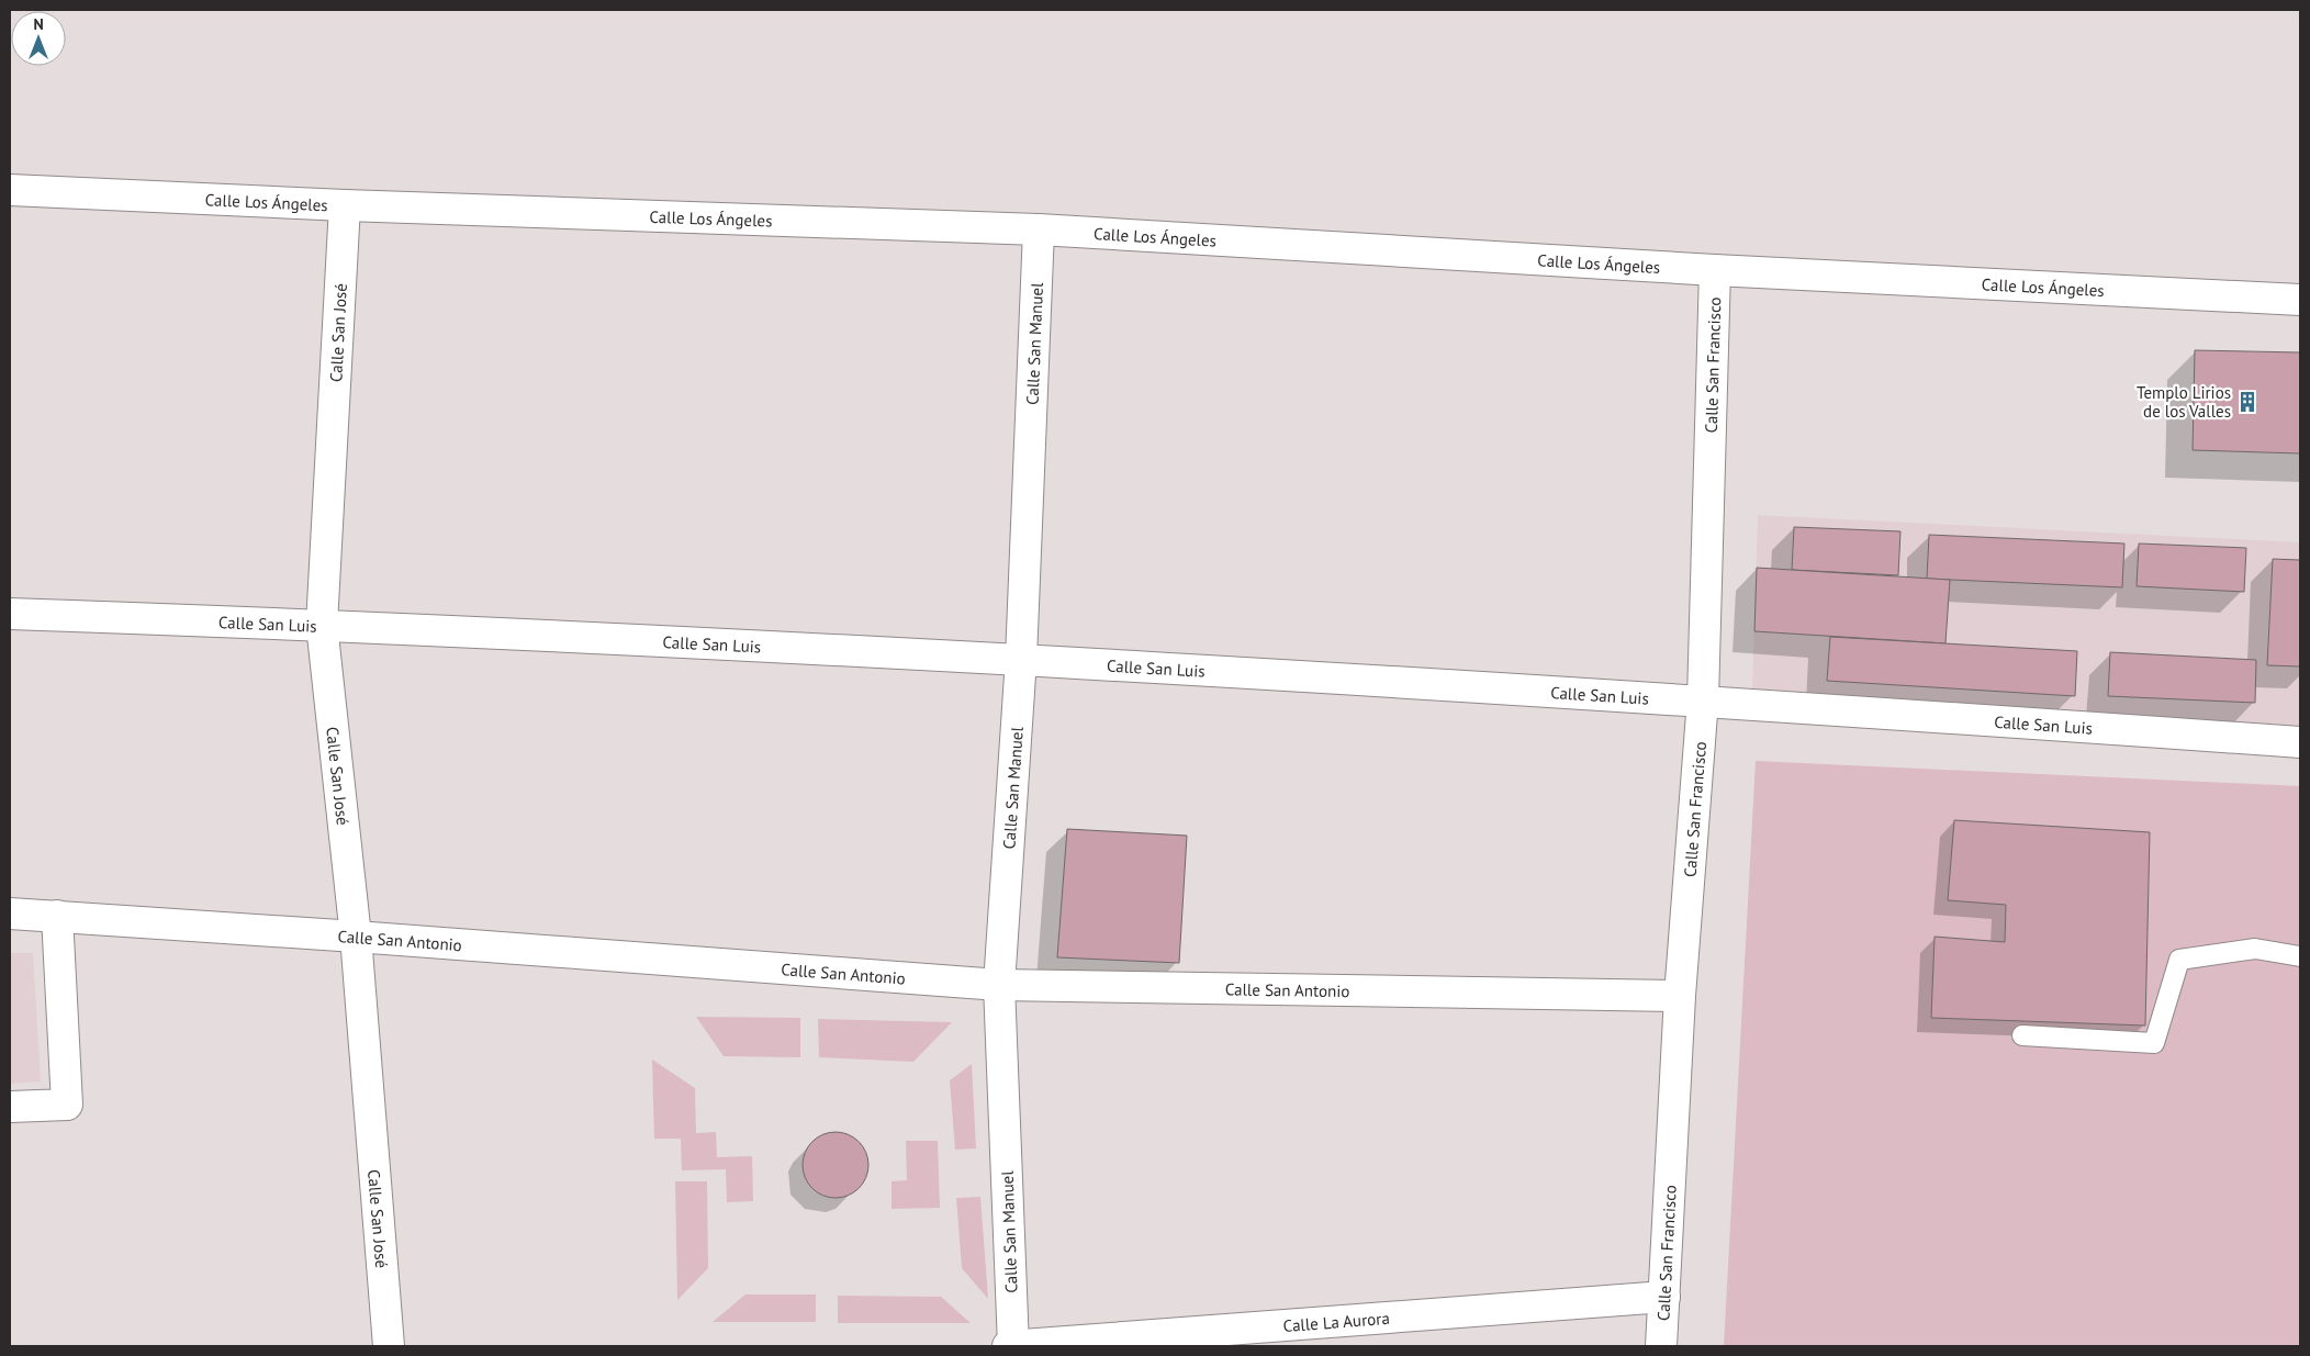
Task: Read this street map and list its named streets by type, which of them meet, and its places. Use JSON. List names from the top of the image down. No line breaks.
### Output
{"streets":{"street":["Calle Los Ángeles","Calle San José","Calle San Manuel","Calle San Francisco","Calle San Luis","Calle San Antonio","Calle La Aurora"]},"crossings":[["Calle Los Ángeles","Calle San José"],["Calle Los Ángeles","Calle San Manuel"],["Calle Los Ángeles","Calle San Francisco"],["Calle San José","Calle San Luis"],["Calle San José","Calle San Antonio"],["Calle San Manuel","Calle San Luis"],["Calle San Manuel","Calle San Antonio"],["Calle San Manuel","Calle La Aurora"],["Calle San Francisco","Calle San Luis"],["Calle San Francisco","Calle San Antonio"],["Calle San Francisco","Calle La Aurora"]],"places":{"building":["Templo Lirios de los Valles"]},"north":"top"}
